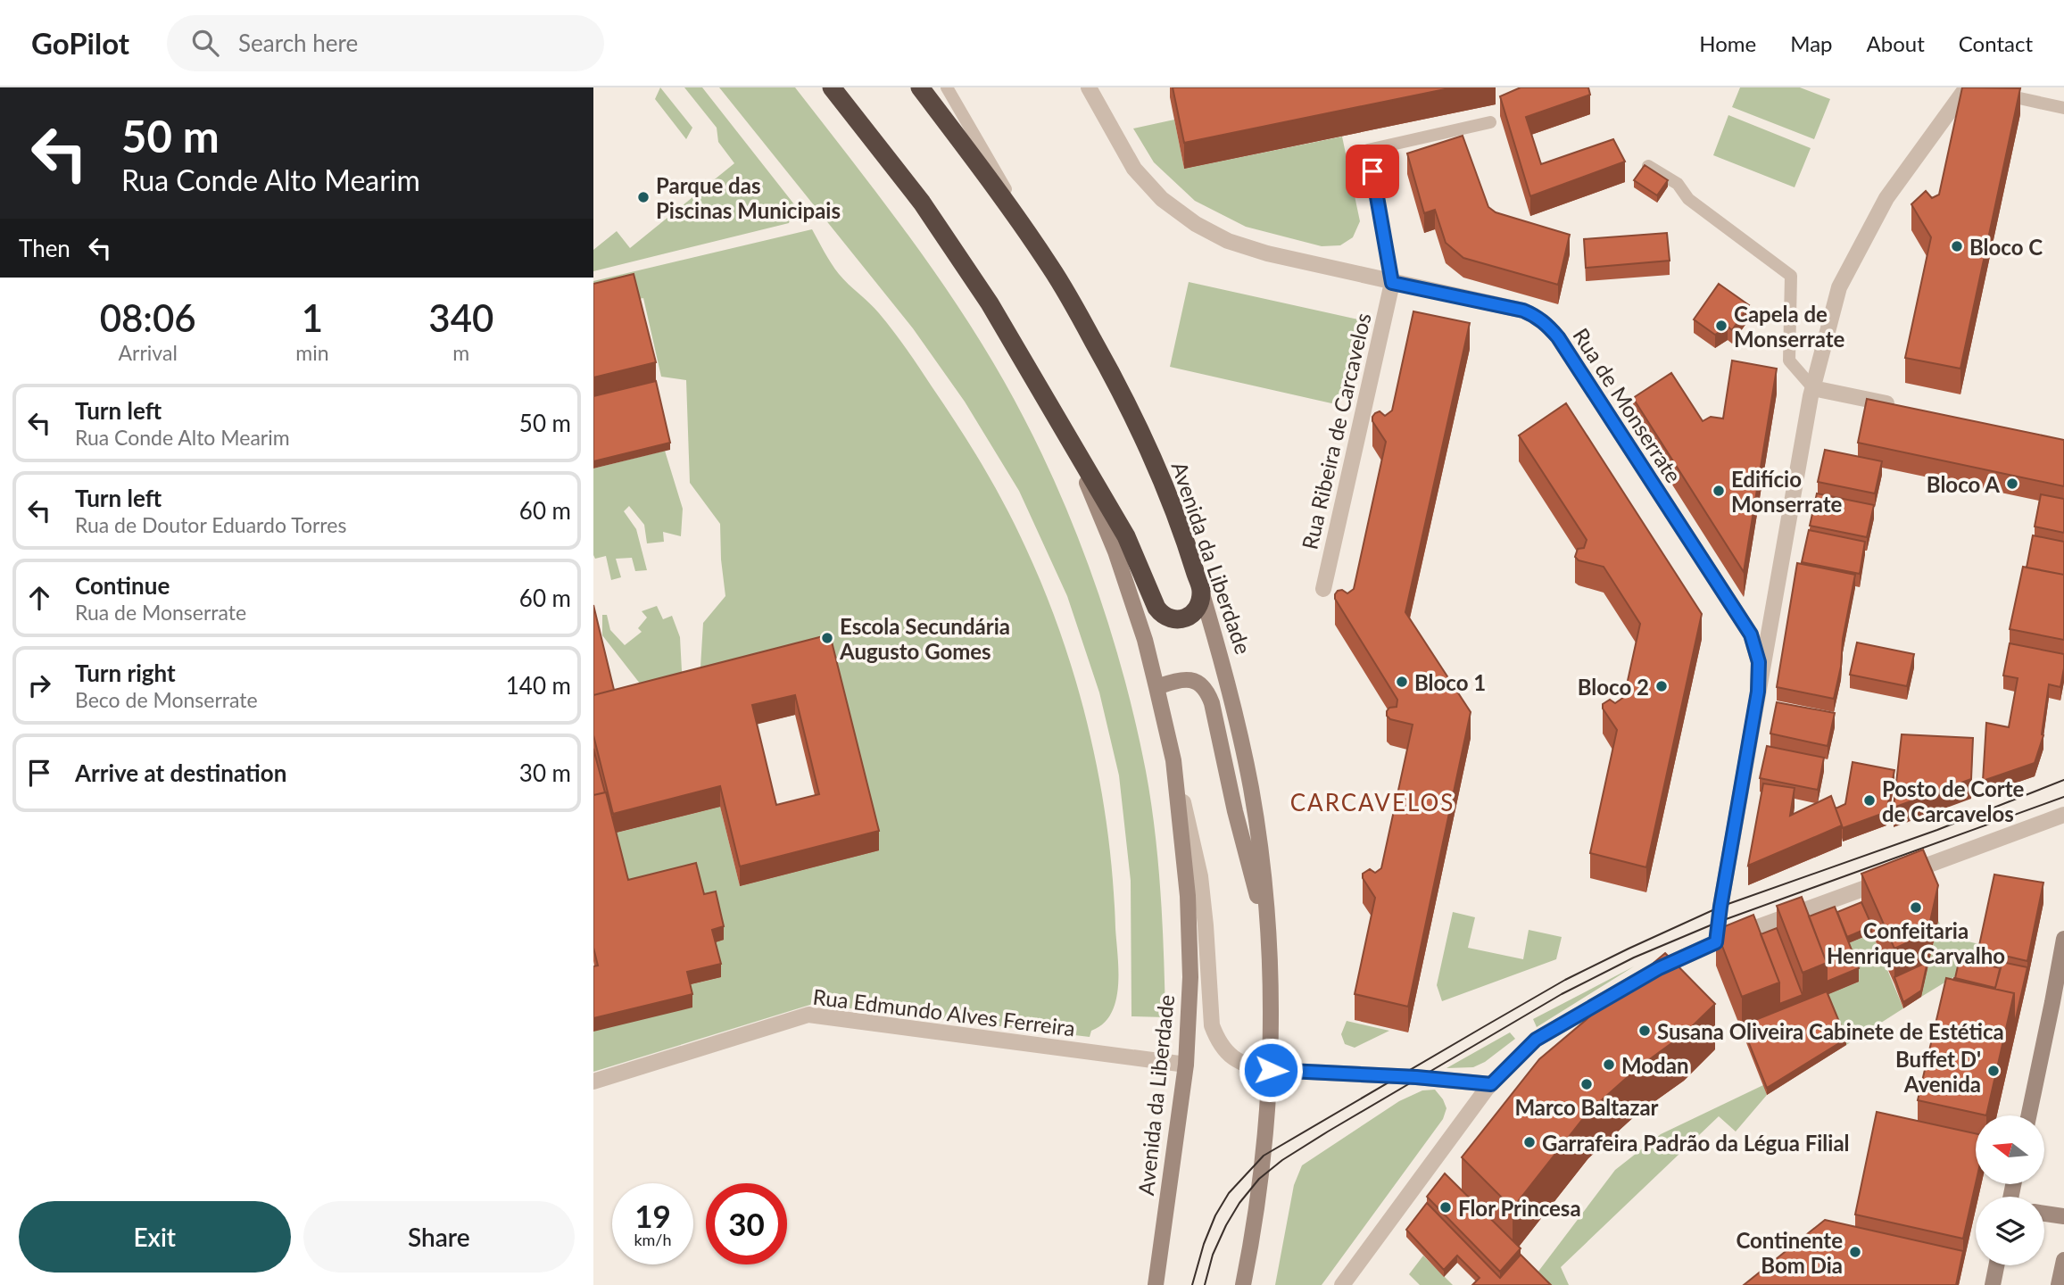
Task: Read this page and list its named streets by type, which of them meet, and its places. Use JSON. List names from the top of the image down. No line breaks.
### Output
{"streets":{"highway":["Avenida da Liberdade"],"street":["Rua de Monserrate","Rua Ribeira de Carcavelos","Rua Edmundo Alves Ferreira"]},"crossings":[["Rua de Monserrate","Rua Ribeira de Carcavelos"],["Avenida da Liberdade","Rua Edmundo Alves Ferreira"]],"districts":["CARCAVELOS"],"places":["Parque das Piscinas Municipais","Bloco C","Capela de Monserrate","Bloco A","Edifício Monserrate","Escola Secundária Augusto Gomes","Bloco 1","Bloco 2","Posto de Corte de Carcavelos","Confeitaria Henrique Carvalho","Susana Oliveira Cabinete de Estética","Modan","Buffet D' Avenida","Marco Baltazar","Garrafeira Padrão da Légua Filial","Flor Princesa","Continente Bom Dia"],"north":"left","page":{"header":"GoPilot","search":"Search here","nav":["Home","Map","About","Contact"],"turn":["50 m","Rua Conde Alto Mearim"],"then":"Then","eta":["08:06","Arrival","1","min","340","m"],"list":[{"name":"Turn left","note":"Rua Conde Alto Mearim","value":"50 m"},{"name":"Turn left","note":"Rua de Doutor Eduardo Torres","value":"60 m"},{"name":"Continue","note":"Rua de Monserrate","value":"60 m"},{"name":"Turn right","note":"Beco de Monserrate","value":"140 m"},{"name":"Arrive at destination","value":"30 m"}],"speed":"19 km/h","limit":"30","buttons":["Exit","Share"]}}
